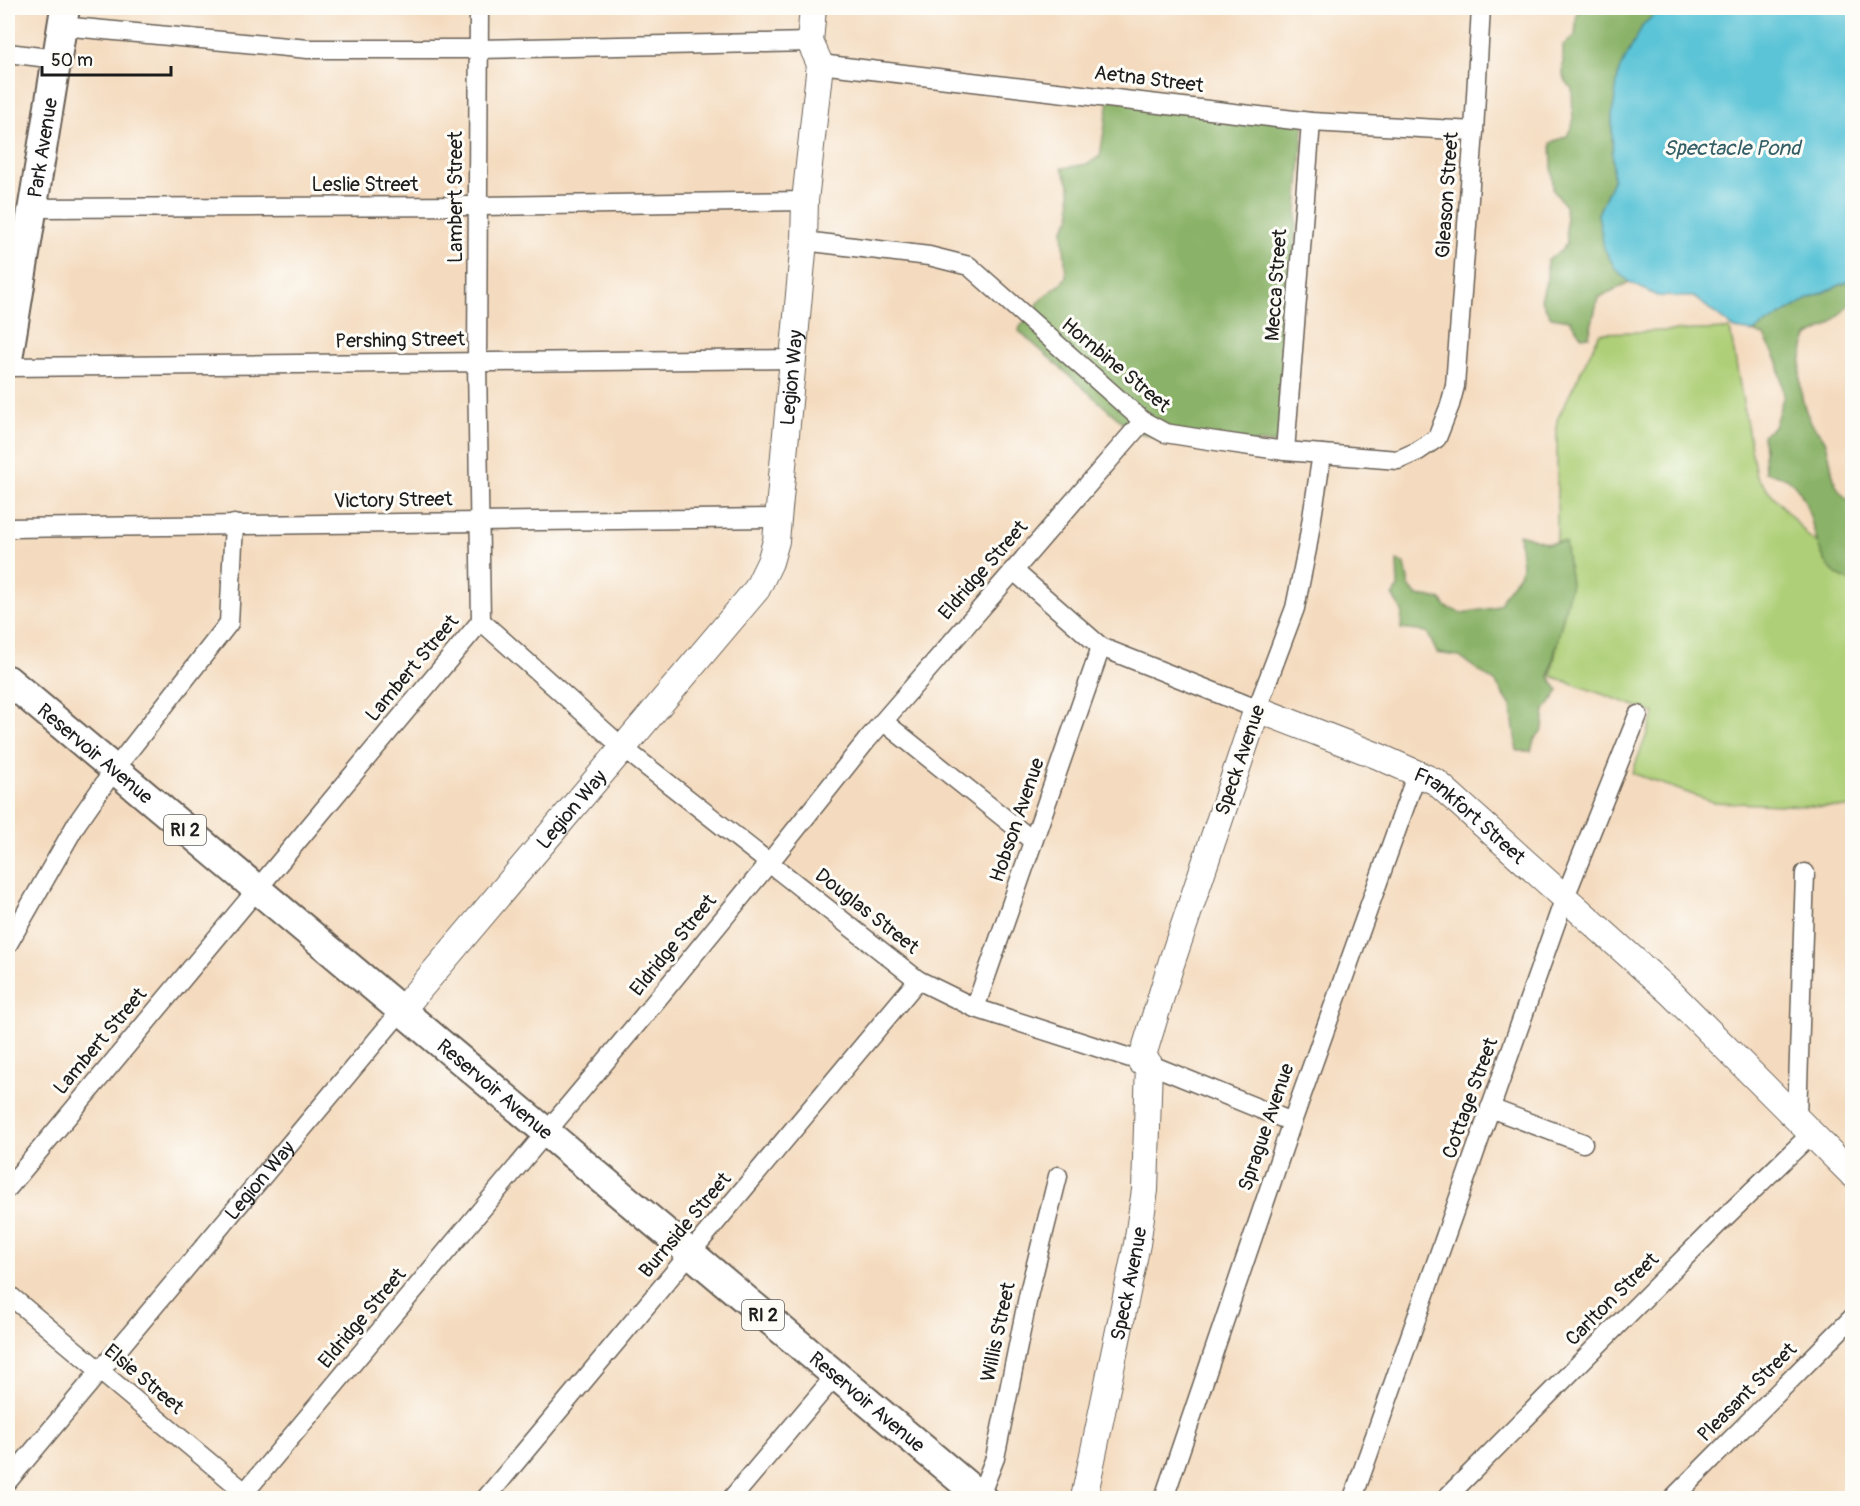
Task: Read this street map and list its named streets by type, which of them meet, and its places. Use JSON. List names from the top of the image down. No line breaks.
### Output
{"streets":{"main road":["Park Avenue","Reservoir Avenue","RI 2"],"street":["Aetna Street","Leslie Street","Gleason Street","Lambert Street","Mecca Street","Pershing Street","Hornbine Street","Legion Way","Victory Street","Eldridge Street","Speck Avenue","Frankfort Street","Hobson Avenue","Douglas Street","Cottage Street","Sprague Avenue","Burnside Street","Carlton Street","Willis Street","Elsie Street","Pleasant Street"]},"crossings":[["Aetna Street","Park Avenue"],["Aetna Street","Gleason Street"],["Aetna Street","Lambert Street"],["Aetna Street","Mecca Street"],["Aetna Street","Legion Way"],["Park Avenue","Leslie Street"],["Leslie Street","Lambert Street"],["Leslie Street","Legion Way"],["Gleason Street","Hornbine Street"],["Lambert Street","Pershing Street"],["Lambert Street","Victory Street"],["Lambert Street","Reservoir Avenue"],["Lambert Street","Douglas Street"],["Mecca Street","Hornbine Street"],["Pershing Street","Legion Way"],["Hornbine Street","Legion Way"],["Hornbine Street","Eldridge Street"],["Hornbine Street","Speck Avenue"],["Legion Way","Victory Street"],["Legion Way","Reservoir Avenue"],["Legion Way","Douglas Street"],["Legion Way","Elsie Street"],["Eldridge Street","Reservoir Avenue"],["Eldridge Street","Frankfort Street"],["Eldridge Street","Douglas Street"],["Eldridge Street","Elsie Street"],["Reservoir Avenue","Burnside Street"],["Reservoir Avenue","Willis Street"],["Speck Avenue","Frankfort Street"],["Speck Avenue","Douglas Street"],["Frankfort Street","Hobson Avenue"],["Frankfort Street","Cottage Street"],["Frankfort Street","Sprague Avenue"],["Frankfort Street","Carlton Street"],["Hobson Avenue","Douglas Street"],["Douglas Street","Sprague Avenue"],["Douglas Street","Burnside Street"]],"water":["Spectacle Pond"],"scale_bar":"50 m"}
